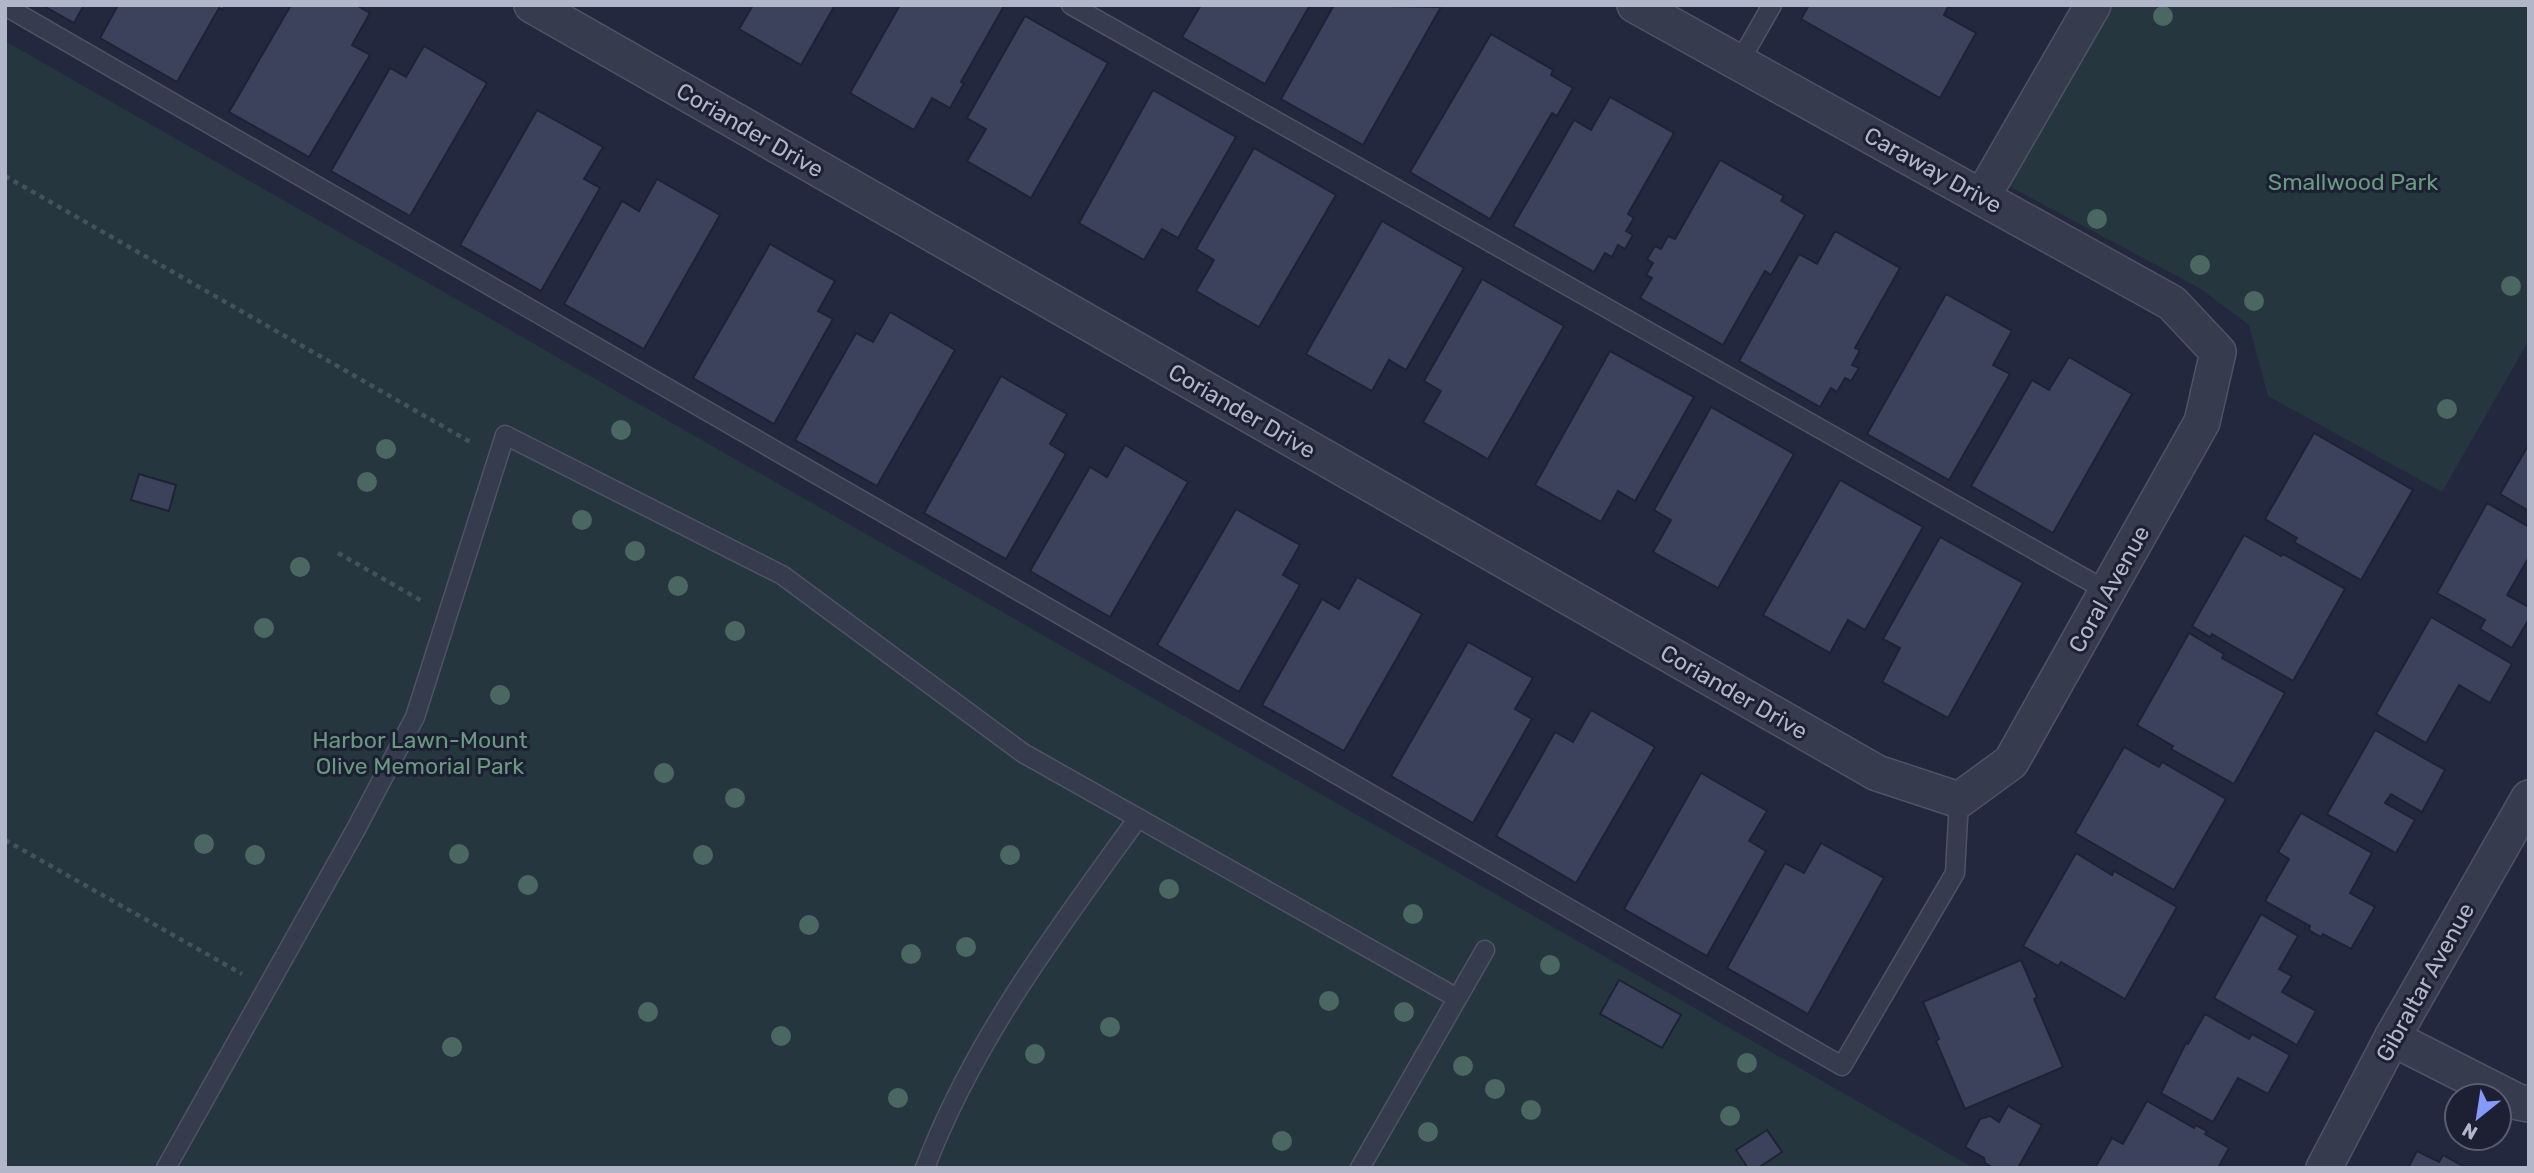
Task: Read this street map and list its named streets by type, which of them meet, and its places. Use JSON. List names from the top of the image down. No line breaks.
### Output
{"streets":{"street":["Coriander Drive","Caraway Drive","Coral Avenue","Gibraltar Avenue"]},"crossings":[["Coriander Drive","Coral Avenue"],["Caraway Drive","Coral Avenue"]],"parks":["Smallwood Park","Harbor Lawn-Mount Olive Memorial Park"],"north":"bottom left"}
